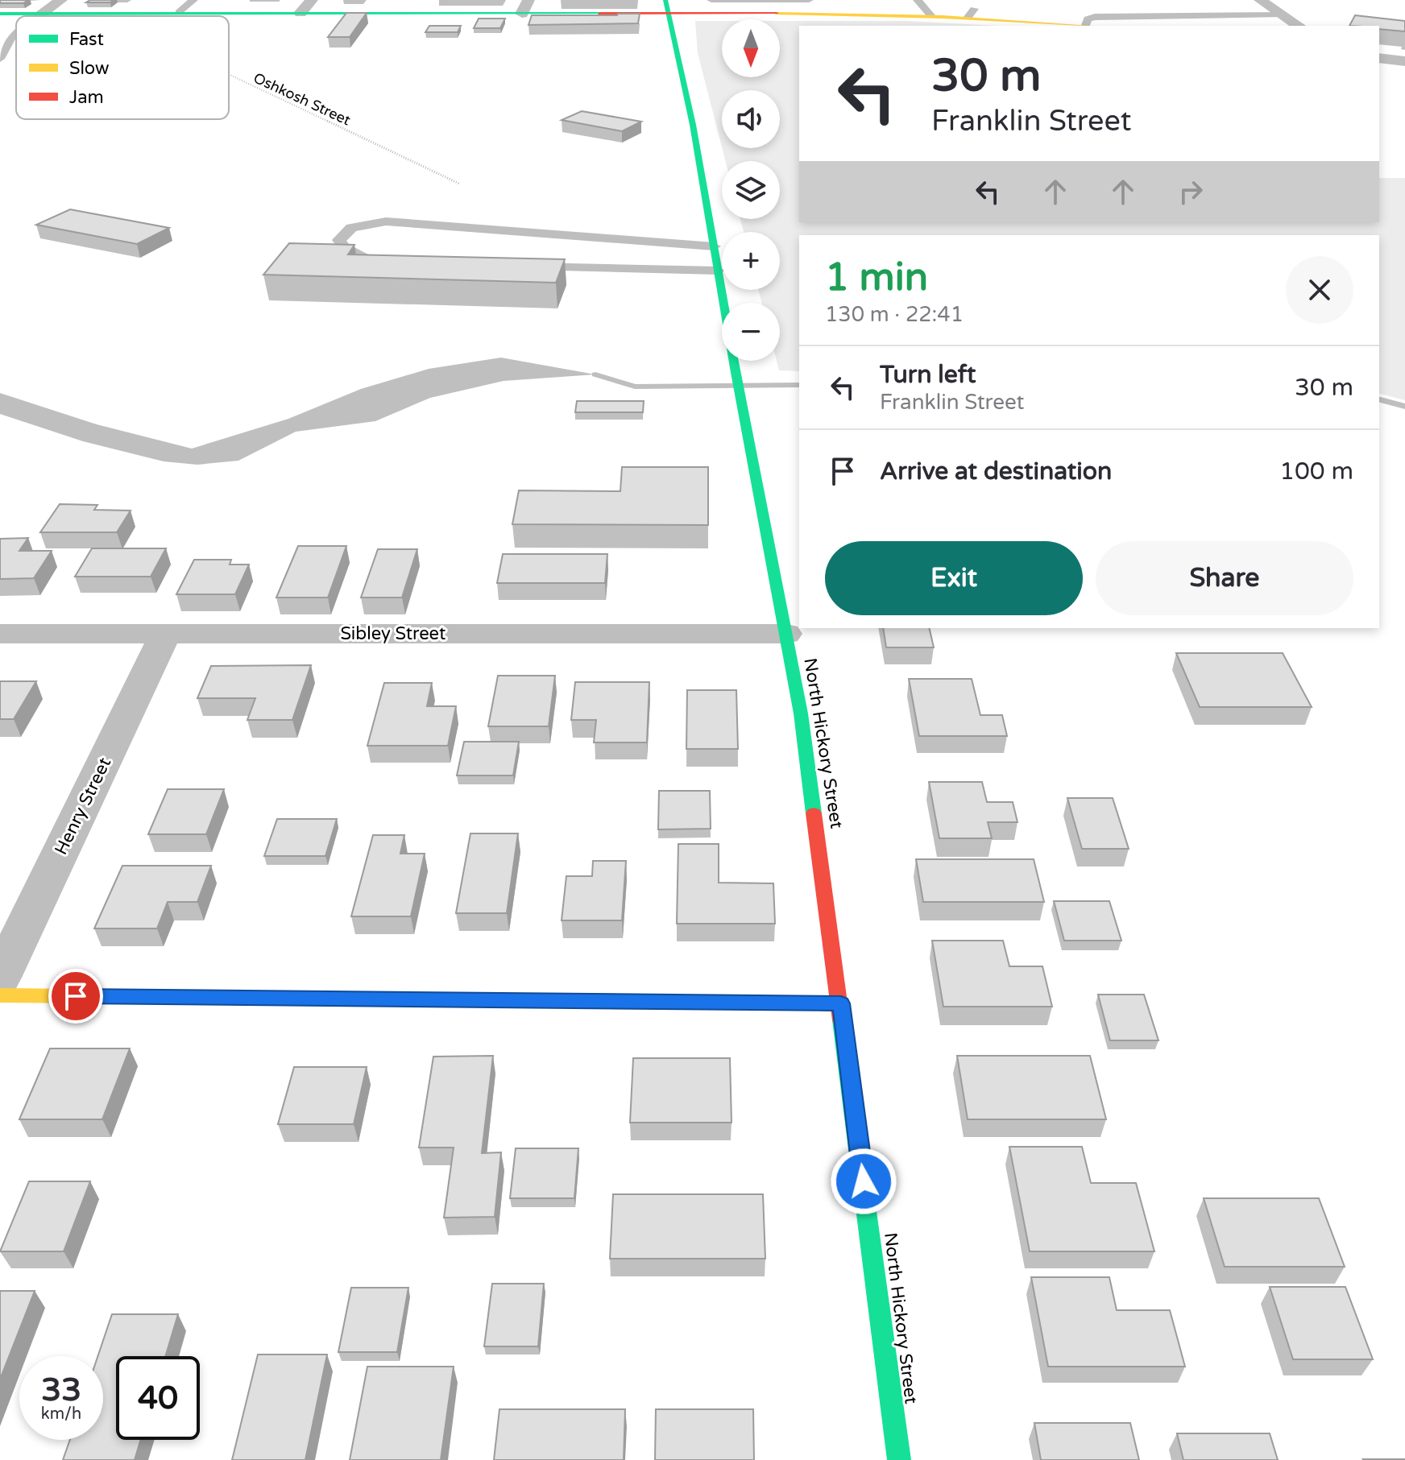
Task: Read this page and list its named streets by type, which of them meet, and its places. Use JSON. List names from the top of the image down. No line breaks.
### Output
{"streets":{"street":["Sibley Street","North Hickory Street","Henry Street"],"path":["Oshkosh Street"]},"crossings":[["Sibley Street","North Hickory Street"],["Sibley Street","Henry Street"]],"legend":["Fast","Slow","Jam"],"north":"bottom","page":{"map_buttons":["+","−"],"turn":["30 m","Franklin Street"],"heading":["1 min","130 m · 22:41"],"list":[{"name":"Turn left","note":"Franklin Street","value":"30 m"},{"name":"Arrive at destination","value":"100 m"}],"buttons":["Exit","Share"],"speed":"33 km/h","limit":"40"}}
